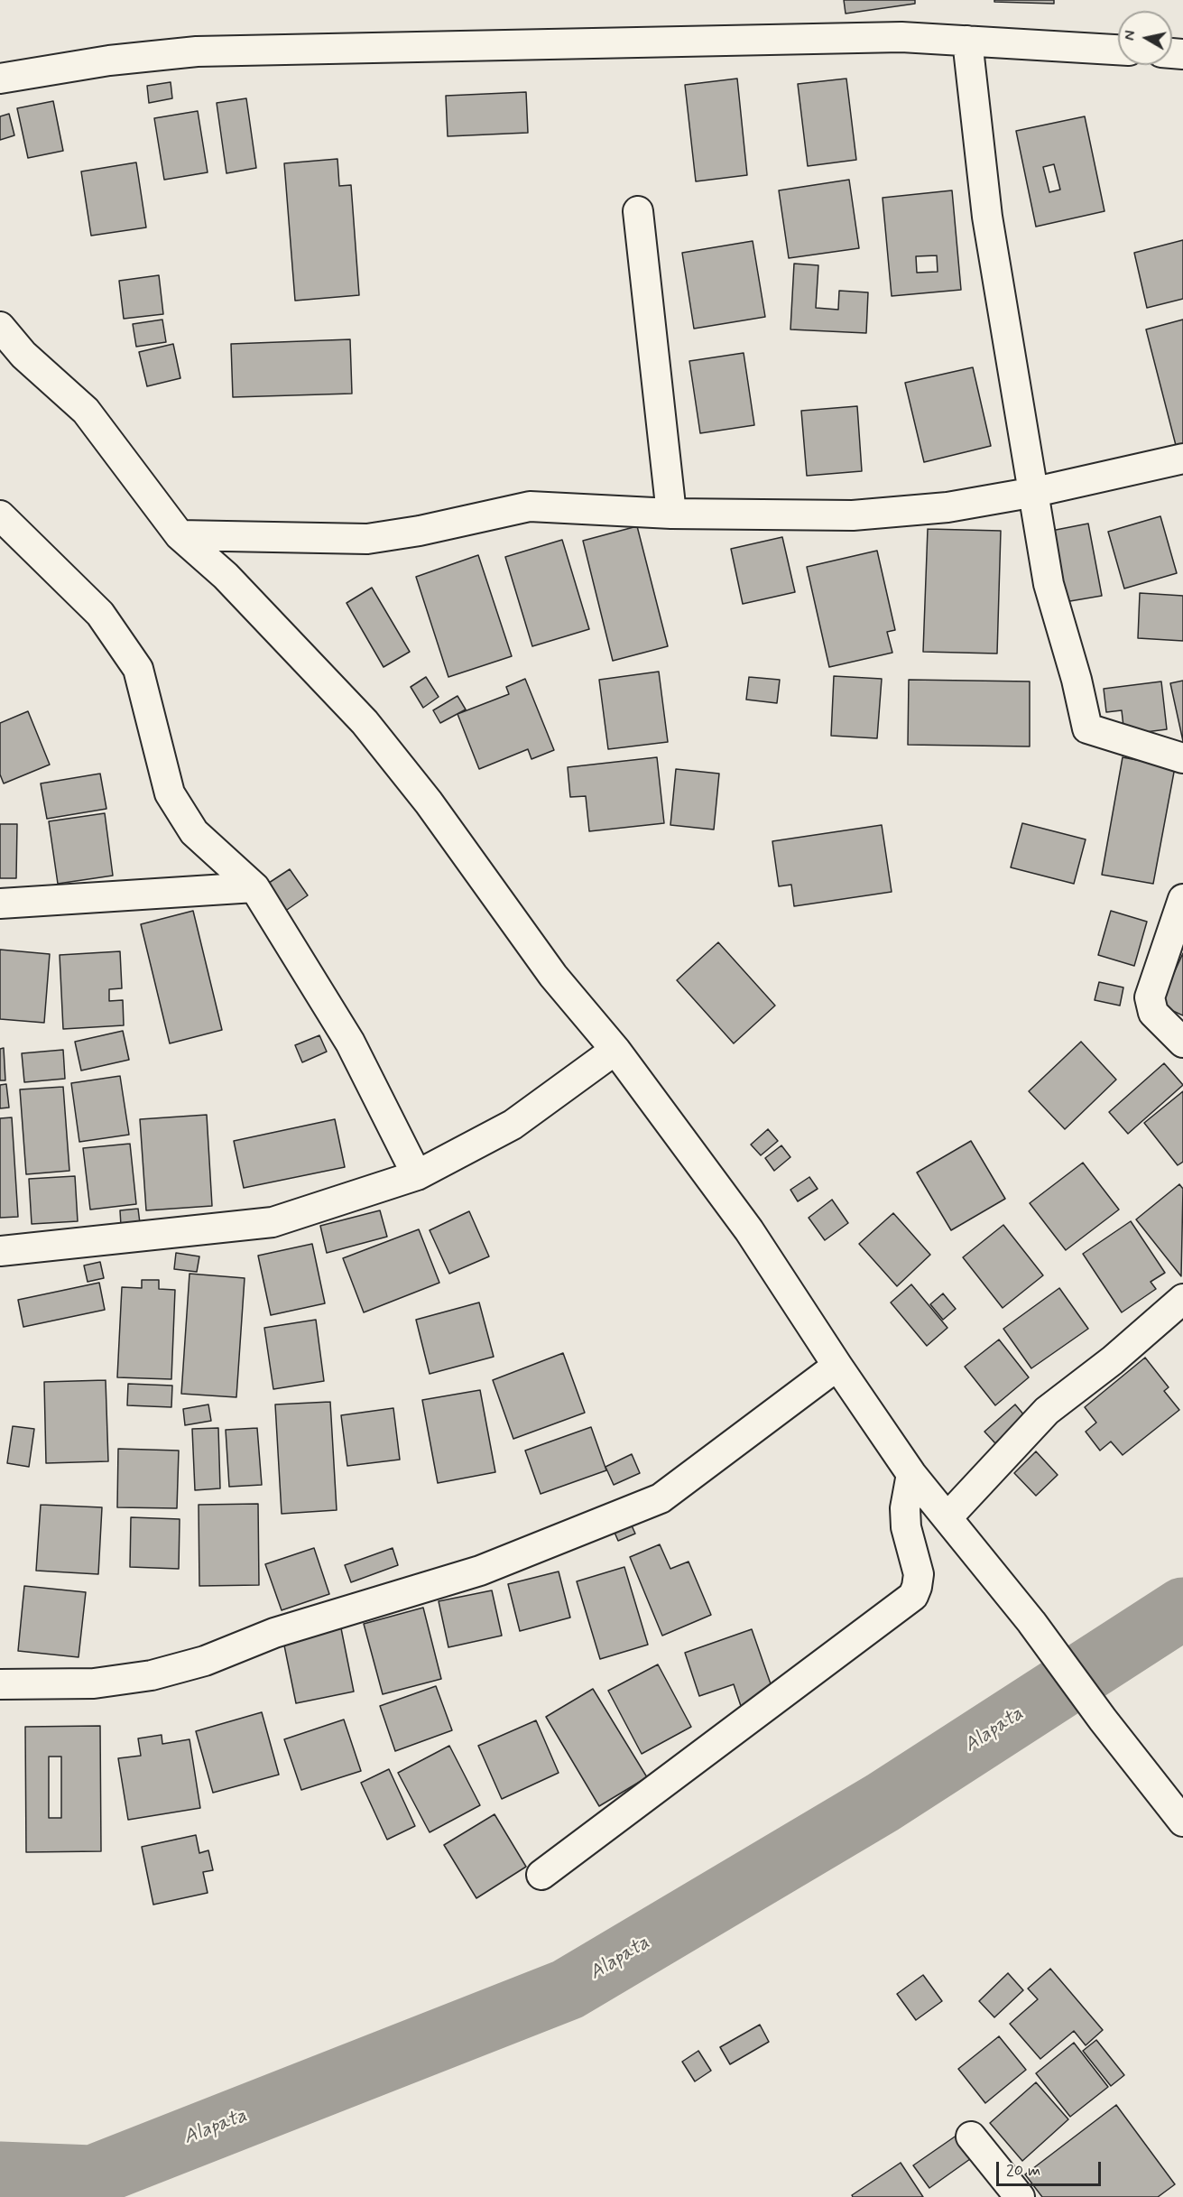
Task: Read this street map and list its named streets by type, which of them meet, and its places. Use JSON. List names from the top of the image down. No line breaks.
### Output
{"water":["Alapata"],"scale_bar":"20 m","north":"left"}
